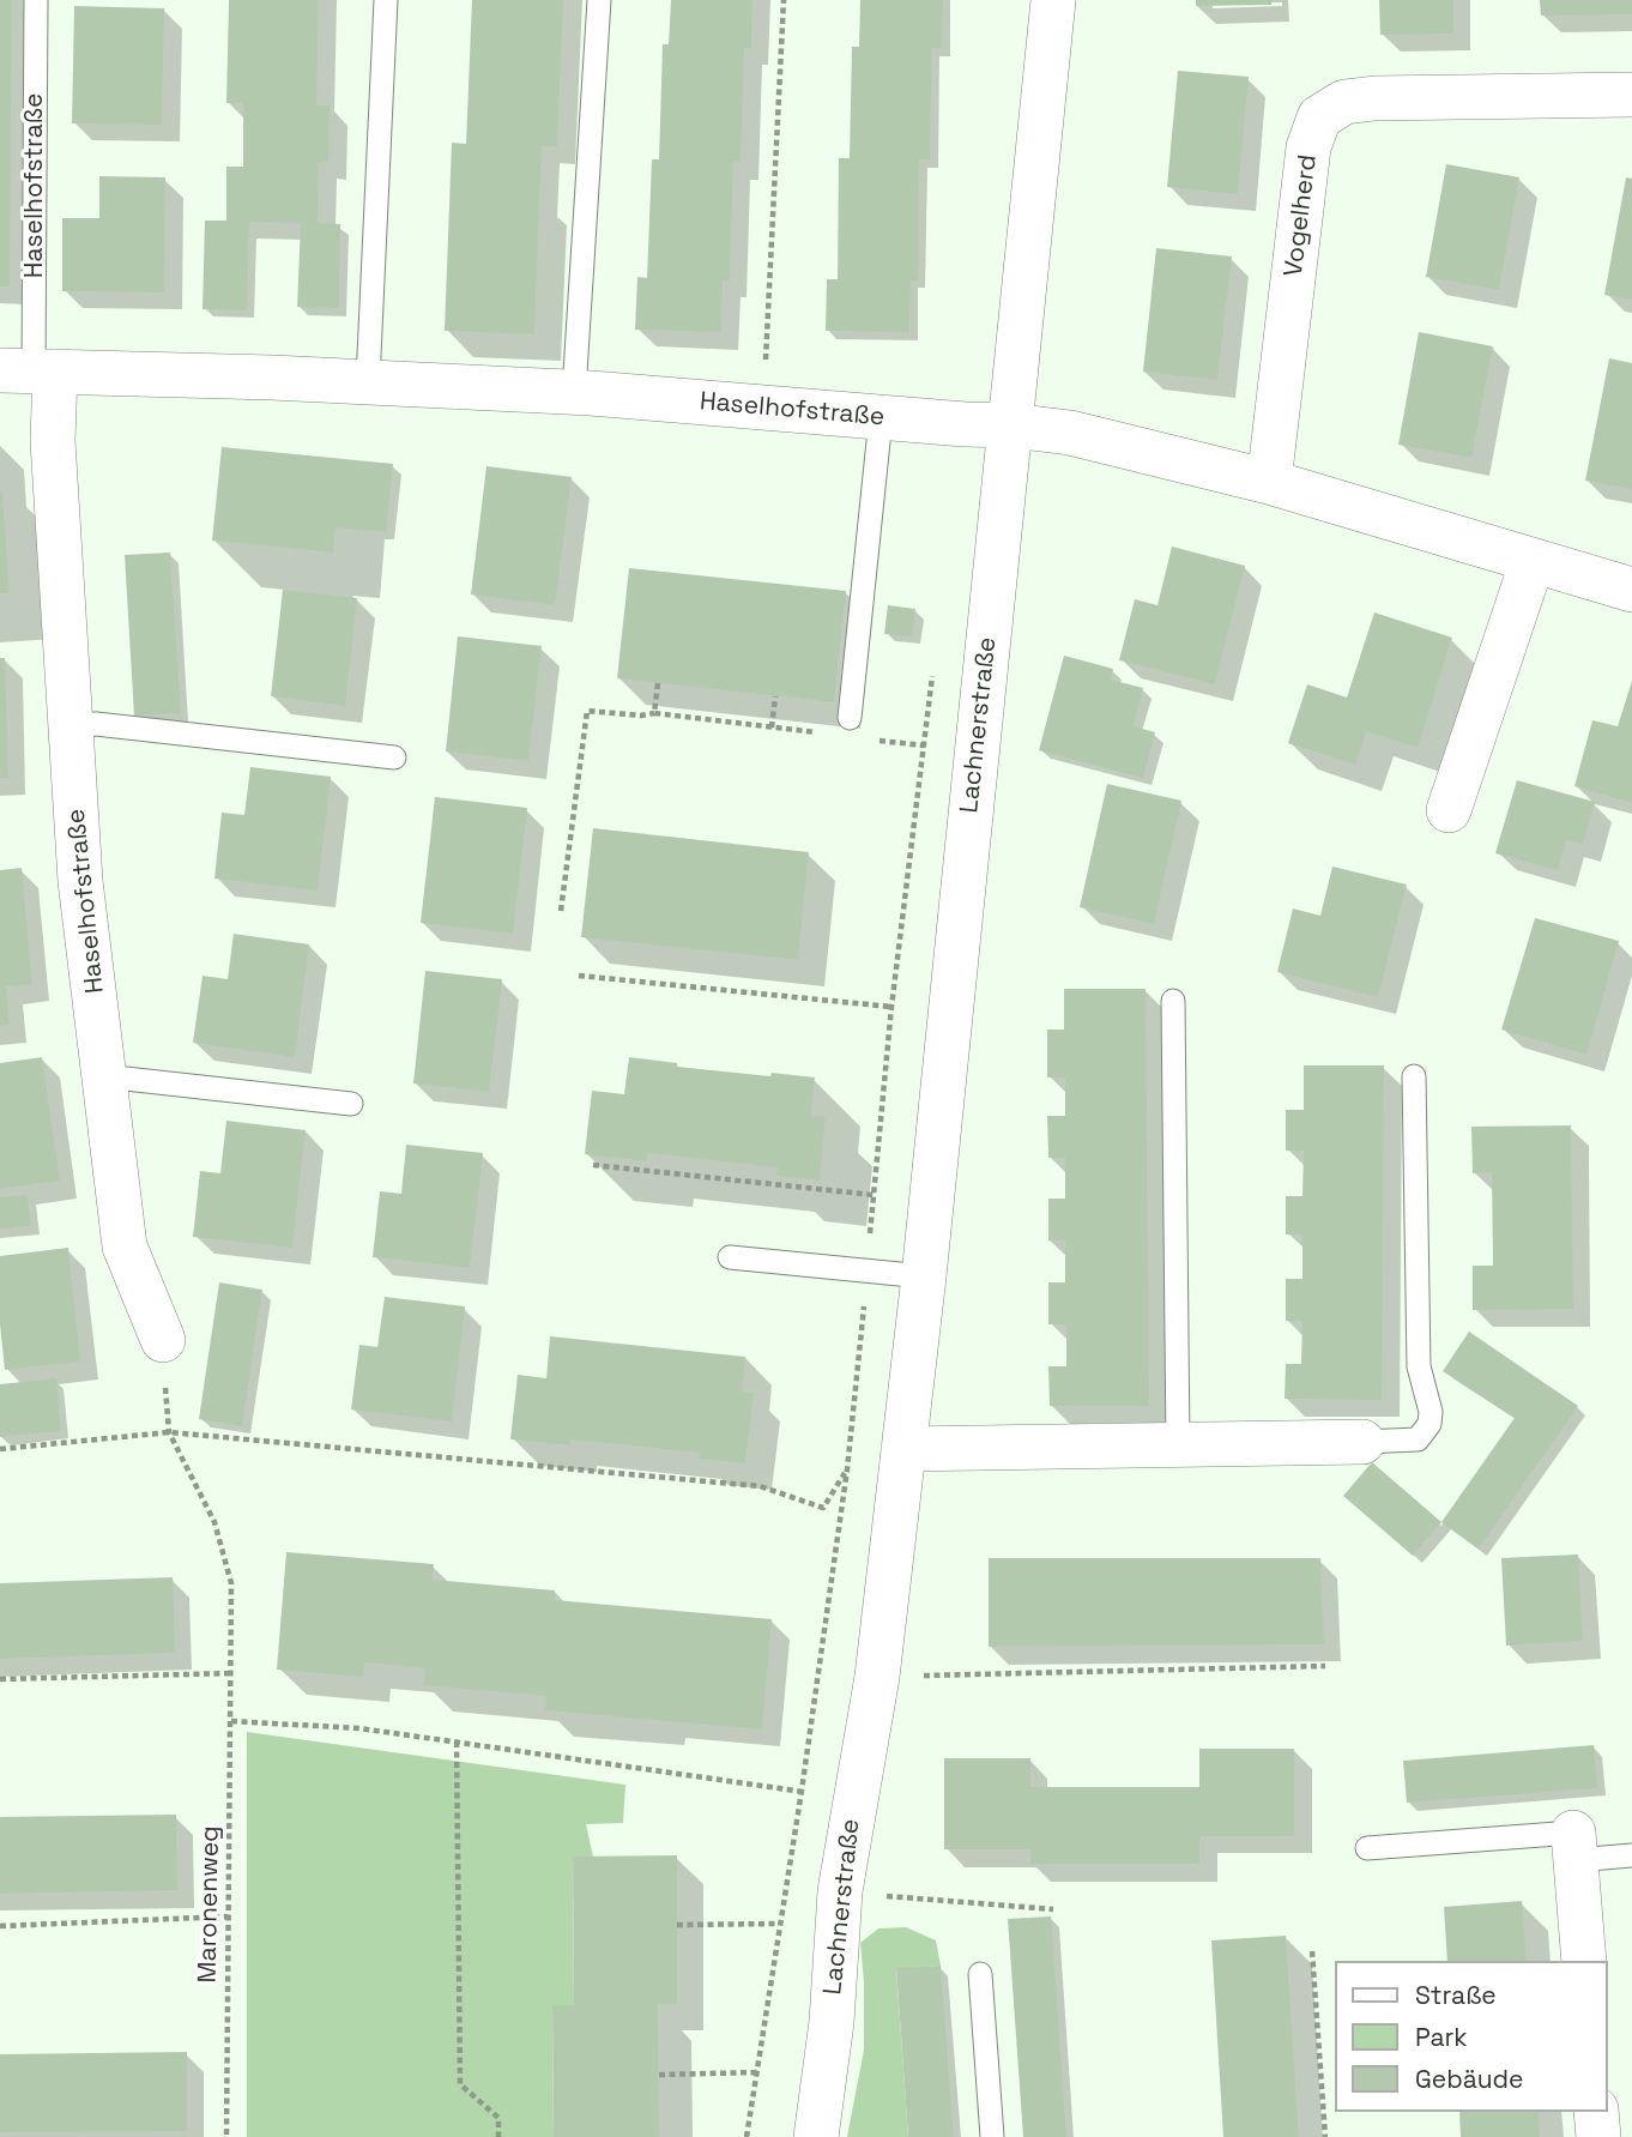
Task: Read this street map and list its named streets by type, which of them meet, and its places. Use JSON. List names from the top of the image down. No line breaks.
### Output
{"streets":{"street":["Haselhofstraße","Vogelherd","Lachnerstraße"],"path":["Maronenweg"]},"crossings":[["Haselhofstraße","Lachnerstraße"]],"legend":["Straße","Park","Gebäude"]}
